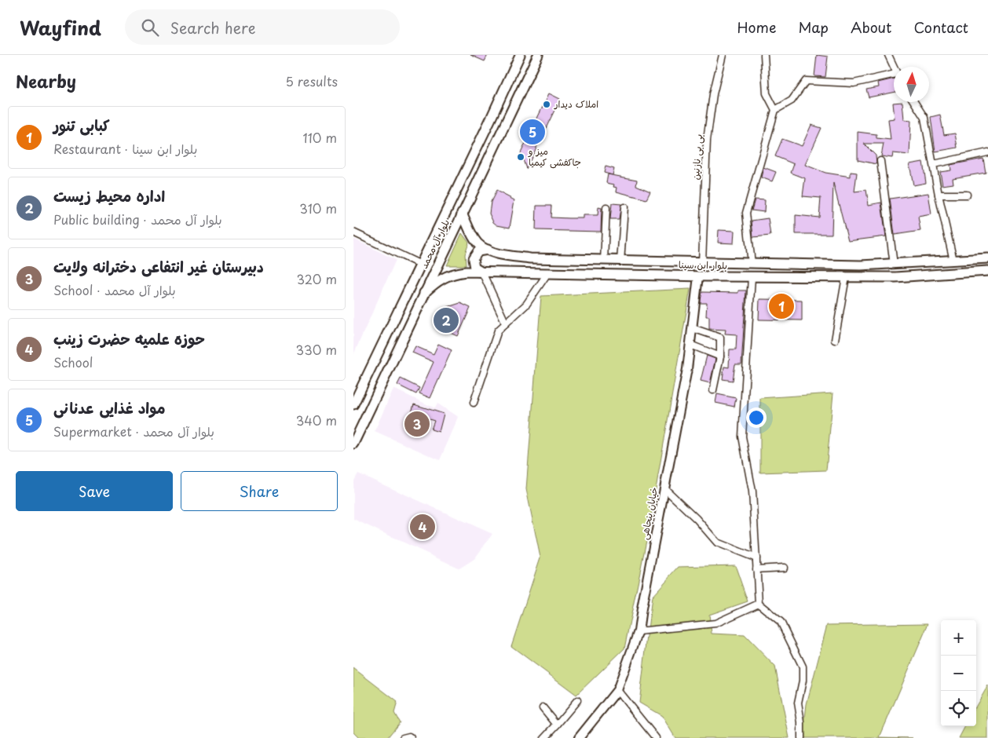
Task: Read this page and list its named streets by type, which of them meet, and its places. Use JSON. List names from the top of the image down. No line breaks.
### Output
{"streets":{"main road":["بلوار آل محمد","بلوار ابن سینا"],"street":["بی بی نازنین","خیابان پنجاهی"]},"crossings":[["بی بی نازنین","بلوار ابن سینا"],["بلوار آل محمد","بلوار ابن سینا"],["بلوار ابن سینا","خیابان پنجاهی"]],"places":["املاک دیدار","میز و جاکفشی کیمیا"],"north":"top","page":{"header":"Wayfind","search":"Search here","nav":["Home","Map","About","Contact"],"heading":["Nearby","5 results"],"list":[{"mark":"1","name":"کبابی تنور","note":"Restaurant · بلوار ابن سینا","value":"110 m"},{"mark":"2","name":"اداره محیط زیست","note":"Public building · بلوار آل محمد","value":"310 m"},{"mark":"3","name":"دبیرستان غیر انتفاعی دخترانه ولایت","note":"School · بلوار آل محمد","value":"320 m"},{"mark":"4","name":"حوزه علمیه حضرت زینب","note":"School","value":"330 m"},{"mark":"5","name":"مواد غذایی عدنانی","note":"Supermarket · بلوار آل محمد","value":"340 m"}],"pins":["5","1","2","3","4"],"buttons":["Save","Share"],"map_buttons":["+","−"]}}
